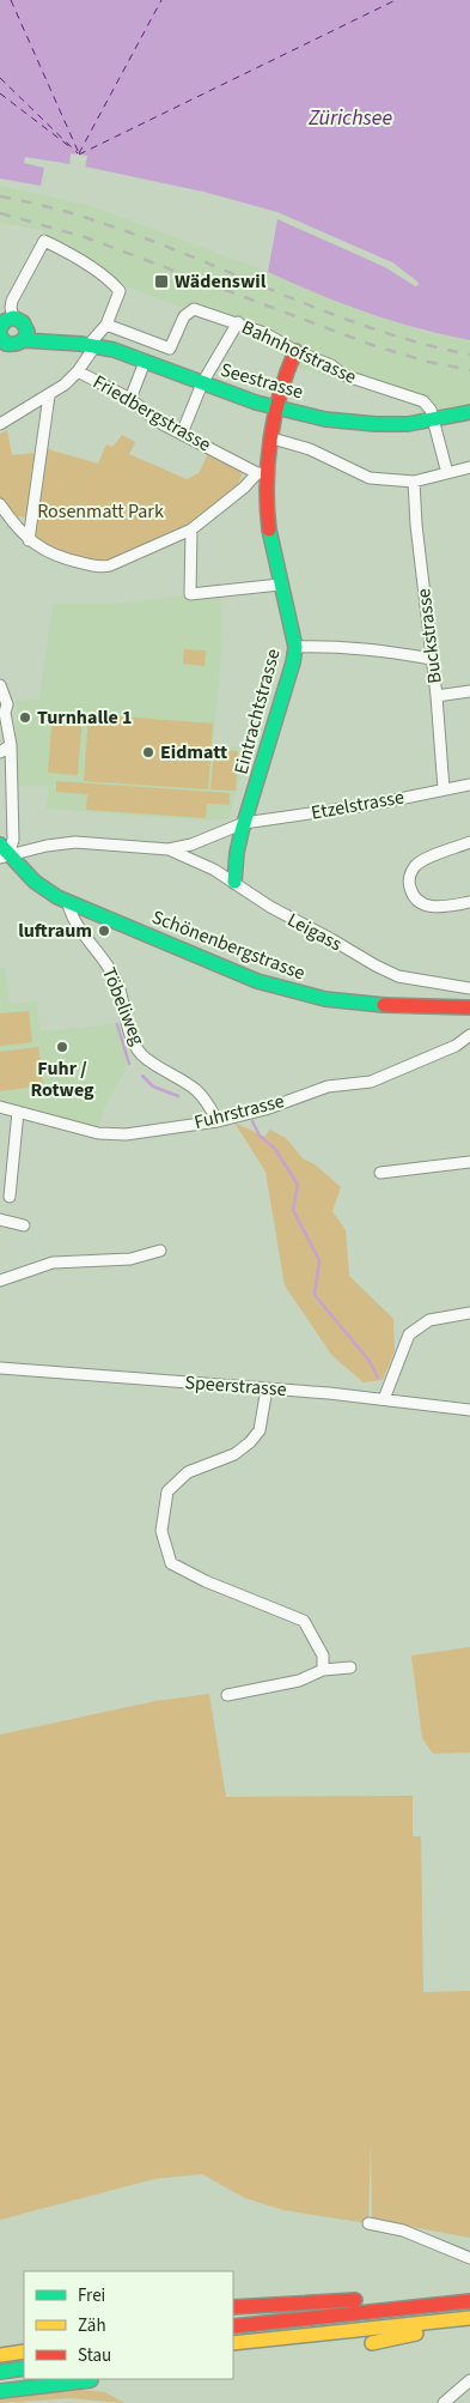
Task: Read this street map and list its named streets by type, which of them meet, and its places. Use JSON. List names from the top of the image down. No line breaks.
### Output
{"streets":{"main road":["Seestrasse","Eintrachtstrasse","Schönenbergstrasse"],"street":["Bahnhofstrasse","Friedbergstrasse","Buckstrasse","Etzelstrasse","Leigass","Töbeliweg","Fuhrstrasse","Speerstrasse"]},"crossings":[["Bahnhofstrasse","Seestrasse"],["Bahnhofstrasse","Eintrachtstrasse"],["Seestrasse","Eintrachtstrasse"],["Friedbergstrasse","Eintrachtstrasse"],["Buckstrasse","Etzelstrasse"],["Eintrachtstrasse","Etzelstrasse"],["Eintrachtstrasse","Leigass"],["Etzelstrasse","Leigass"],["Schönenbergstrasse","Töbeliweg"],["Töbeliweg","Fuhrstrasse"]],"water":["Zürichsee"],"parks":["Rosenmatt Park"],"places":{"transit":["Wädenswil"],"other":["Turnhalle 1","Eidmatt","luftraum","Fuhr / Rotweg"]},"legend":["Frei","Zäh","Stau"]}
